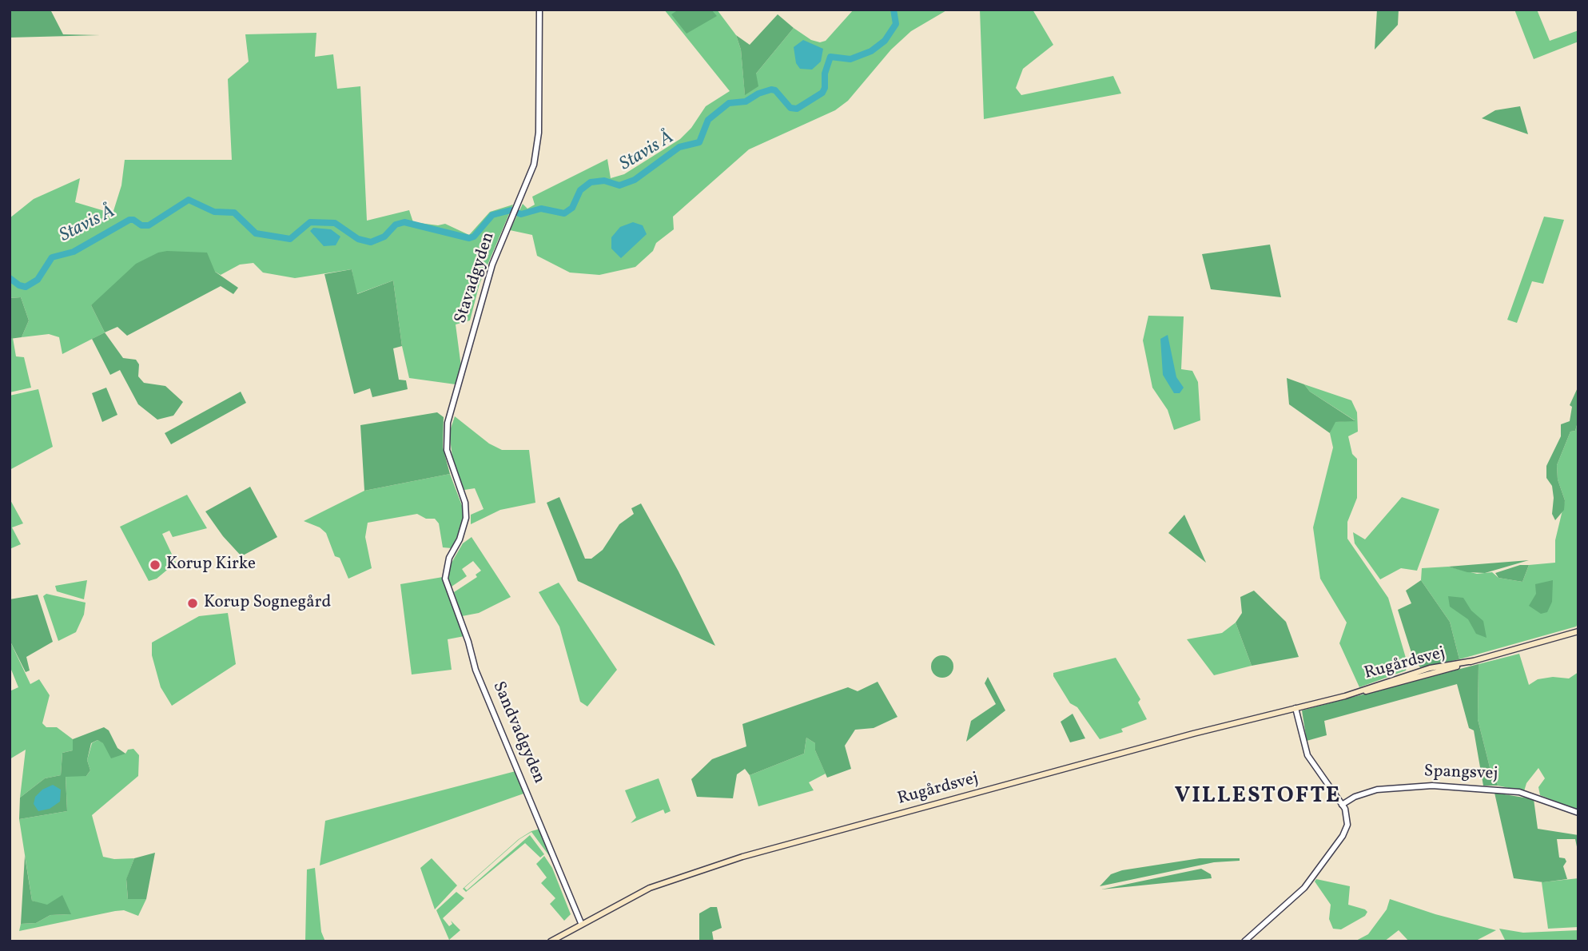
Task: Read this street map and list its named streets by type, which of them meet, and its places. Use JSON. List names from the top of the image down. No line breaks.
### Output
{"streets":{"main road":["Rugårdsvej"],"street":["Stavadgyden","Sandvadgyden","Spangsvej"]},"crossings":[["Stavadgyden","Sandvadgyden"],["Rugårdsvej","Sandvadgyden"]],"districts":["VILLESTOFTE"],"water":["Stavis Å"],"places":["Korup Kirke","Korup Sognegård"]}
